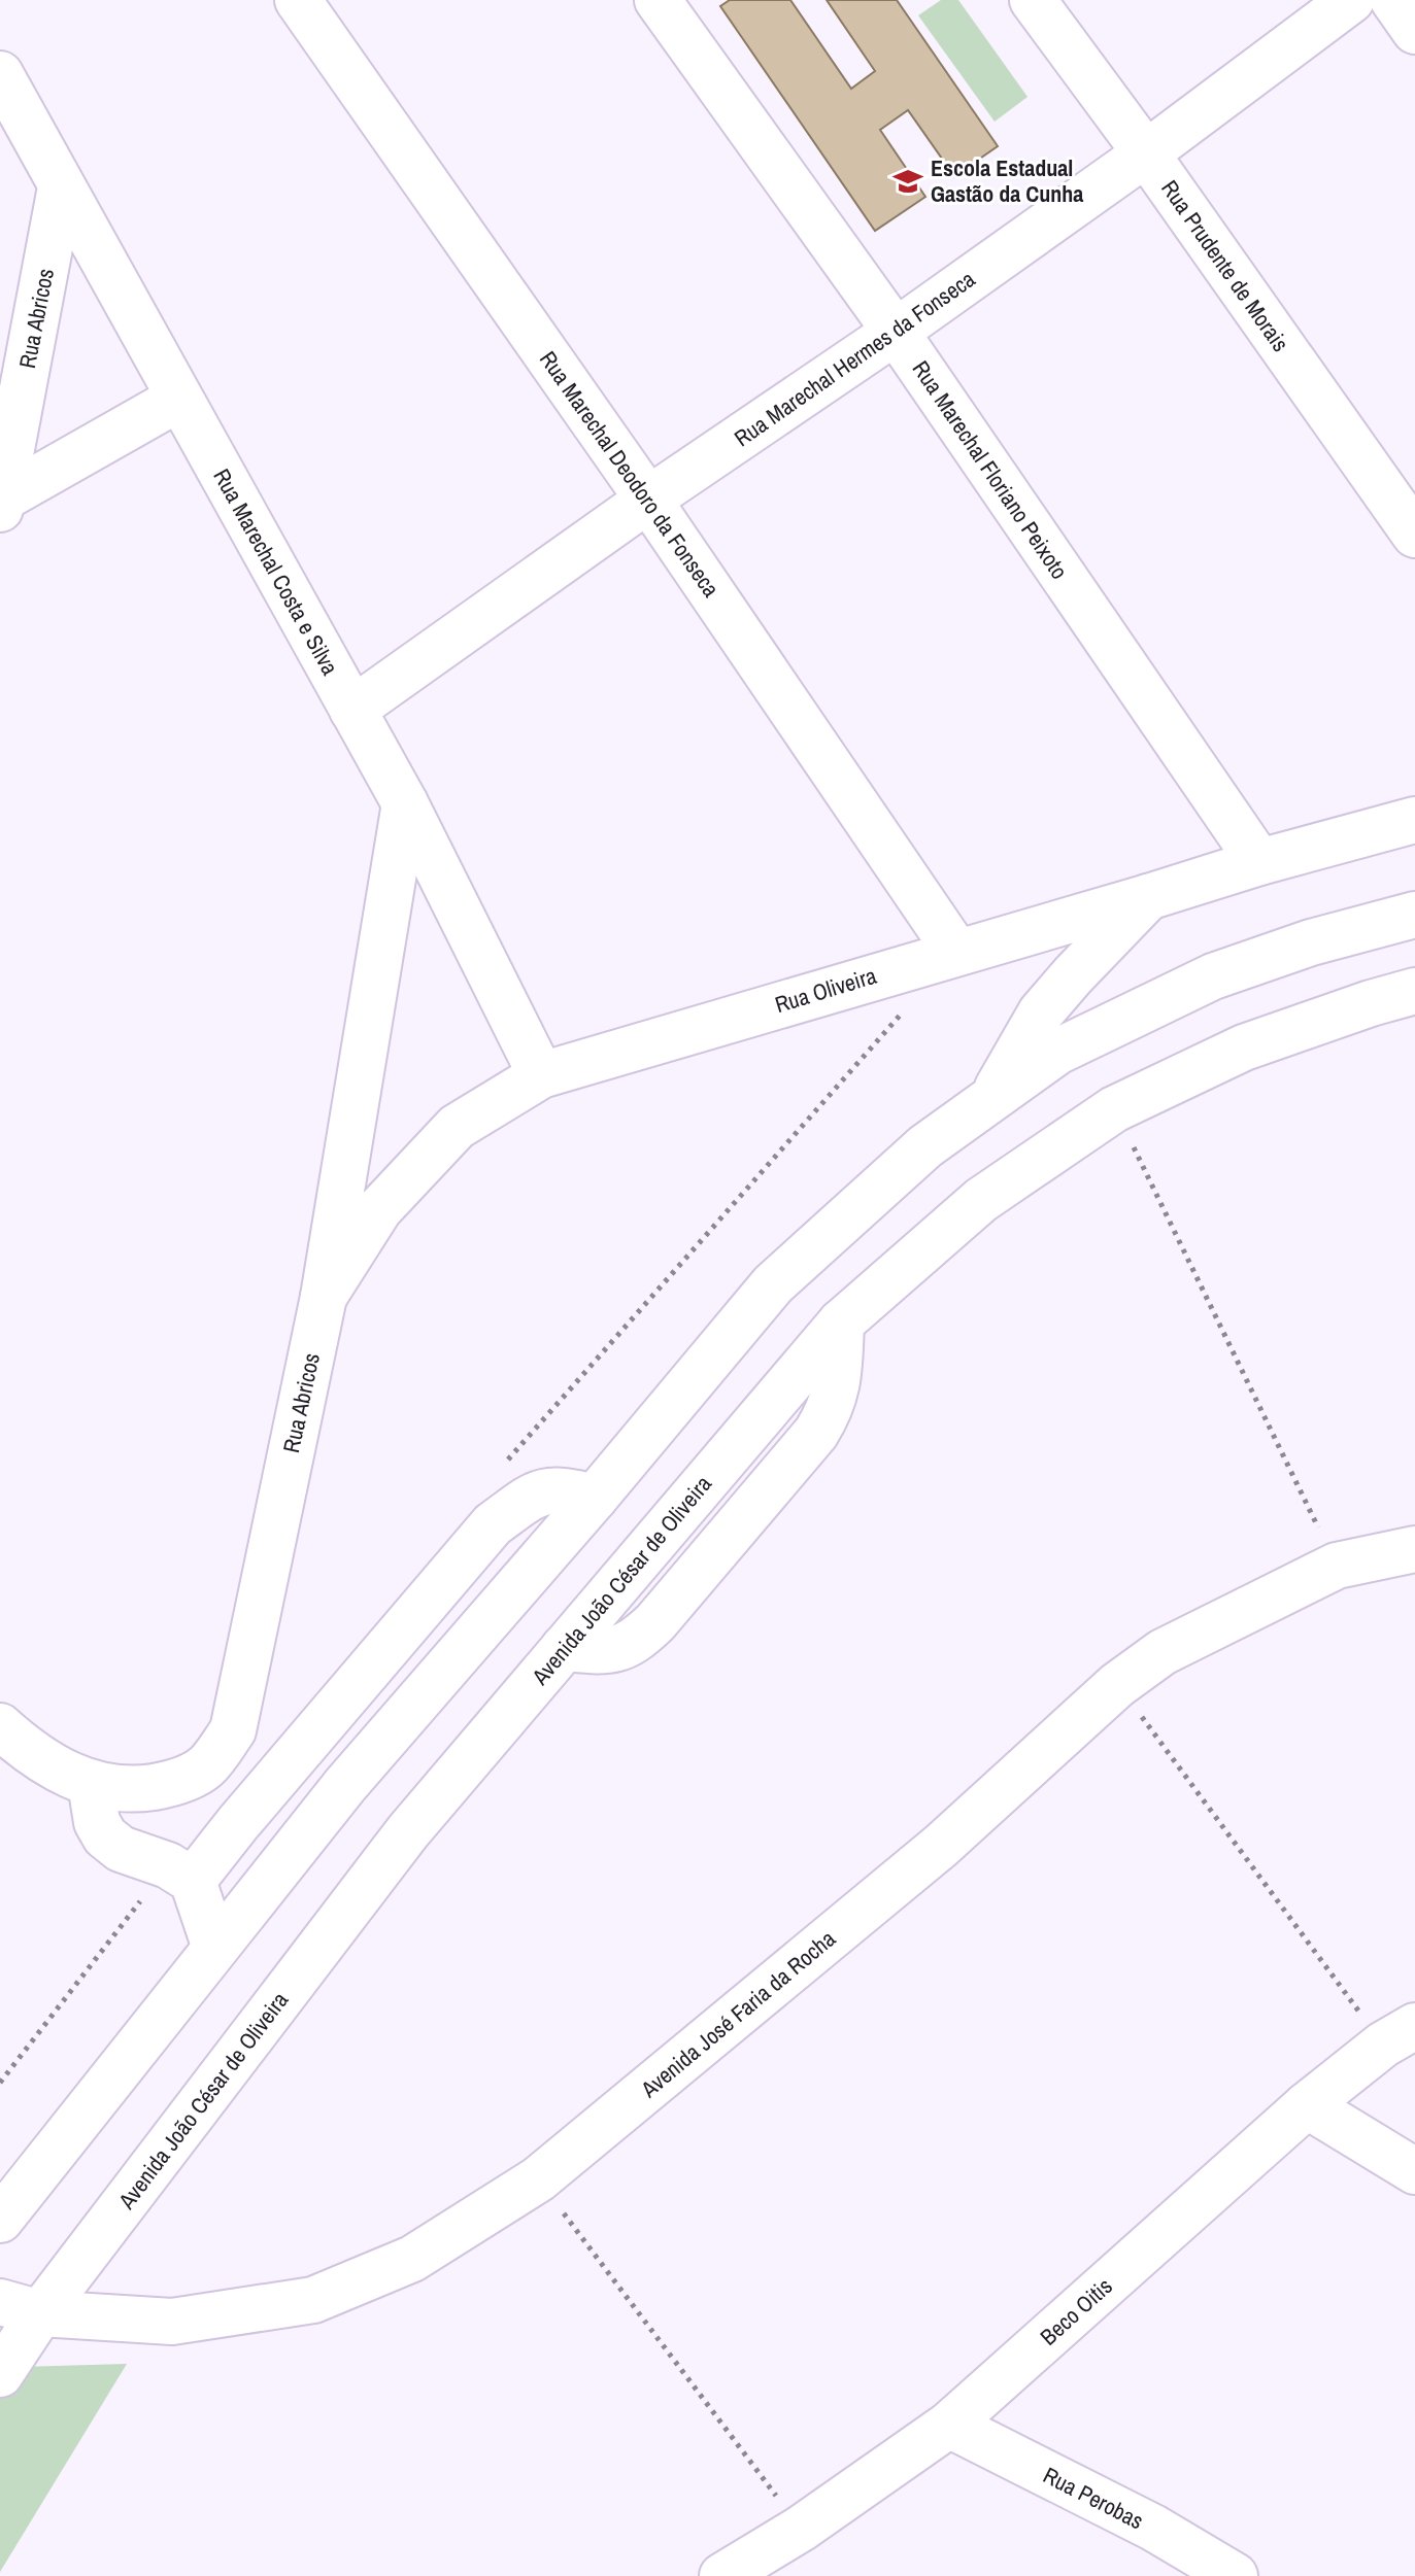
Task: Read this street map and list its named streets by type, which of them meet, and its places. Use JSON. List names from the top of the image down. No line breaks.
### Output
{"streets":{"street":["Rua Prudente de Morais","Rua Abricos","Rua Marechal Hermes da Fonseca","Rua Marechal Floriano Peixoto","Rua Marechal Deodoro da Fonseca","Rua Marechal Costa e Silva","Rua Oliveira","Avenida João César de Oliveira","Avenida José Faria da Rocha","Beco Oitis","Rua Perobas"]},"crossings":[["Rua Prudente de Morais","Rua Marechal Hermes da Fonseca"],["Rua Abricos","Rua Marechal Costa e Silva"],["Rua Abricos","Rua Oliveira"],["Rua Marechal Hermes da Fonseca","Rua Marechal Floriano Peixoto"],["Rua Marechal Hermes da Fonseca","Rua Marechal Deodoro da Fonseca"],["Rua Marechal Hermes da Fonseca","Rua Marechal Costa e Silva"],["Rua Marechal Floriano Peixoto","Rua Oliveira"],["Rua Marechal Deodoro da Fonseca","Rua Oliveira"],["Rua Marechal Costa e Silva","Rua Oliveira"],["Avenida João César de Oliveira","Avenida José Faria da Rocha"],["Beco Oitis","Rua Perobas"]],"places":{"school or university":["Escola Estadual Gastão da Cunha"]}}
